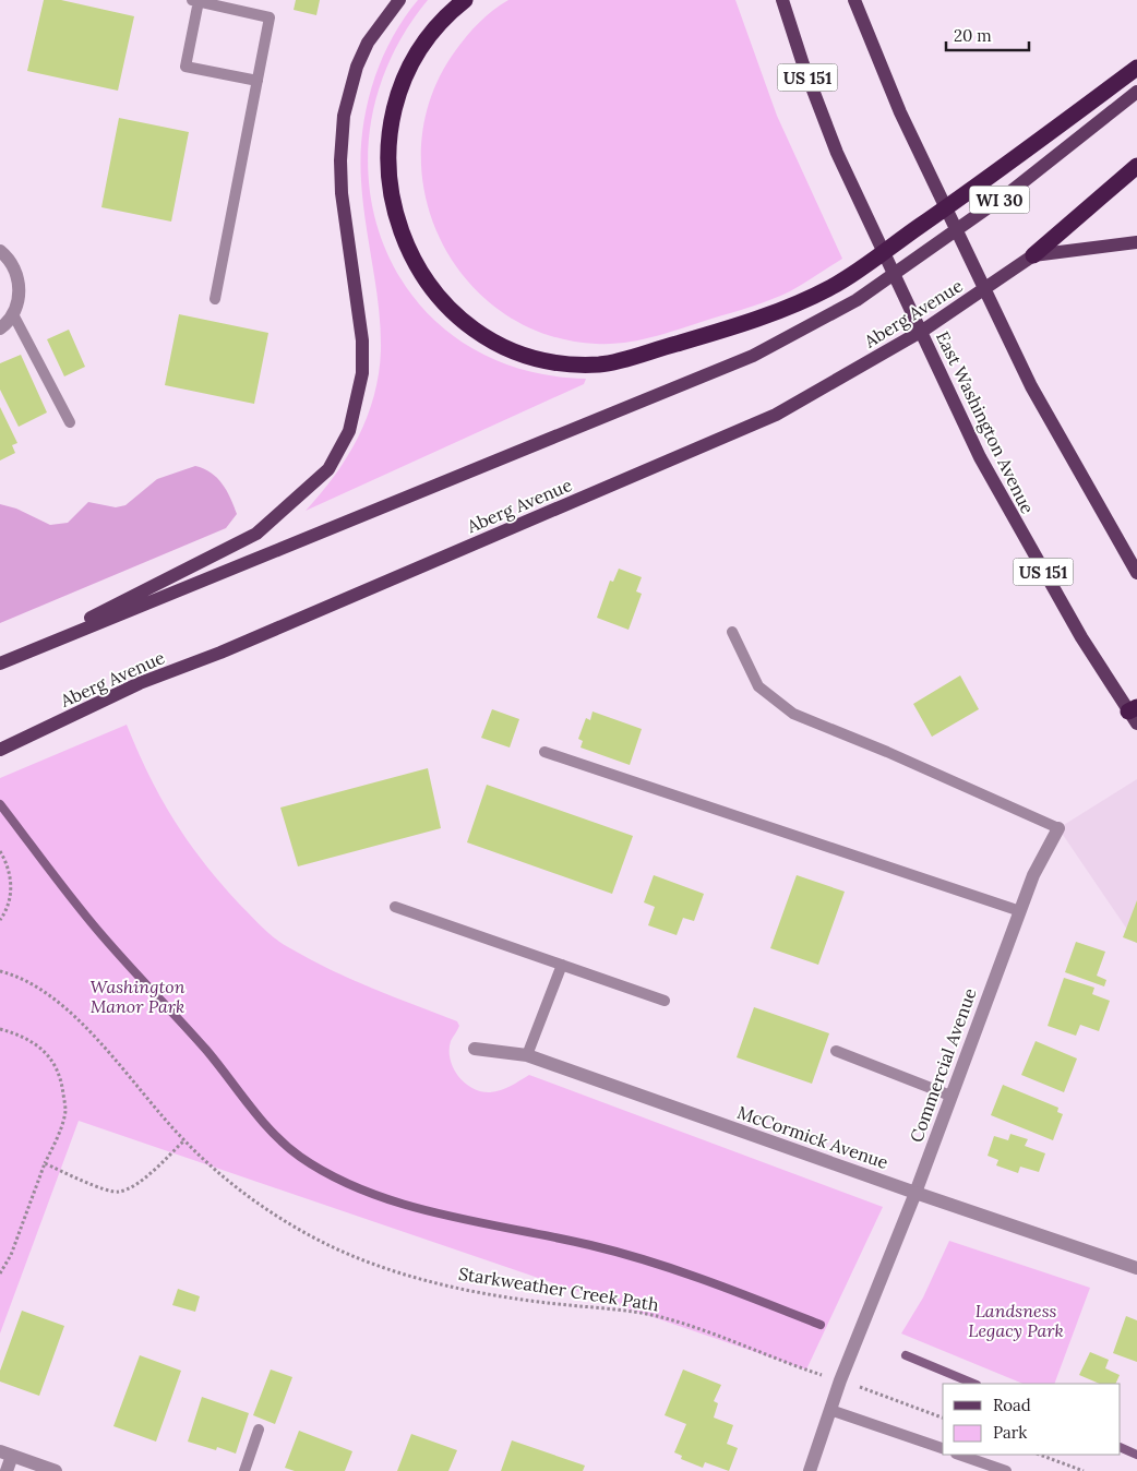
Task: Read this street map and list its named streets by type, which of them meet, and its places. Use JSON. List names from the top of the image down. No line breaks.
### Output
{"streets":{"main road":["US 151","WI 30","Aberg Avenue","East Washington Avenue"],"street":["Commercial Avenue","McCormick Avenue"],"path":["Starkweather Creek Path"]},"crossings":[["Commercial Avenue","McCormick Avenue"],["Commercial Avenue","Starkweather Creek Path"]],"parks":["Washington Manor Park","Landsness Legacy Park"],"legend":["Road","Park"],"scale_bar":"20 m"}
